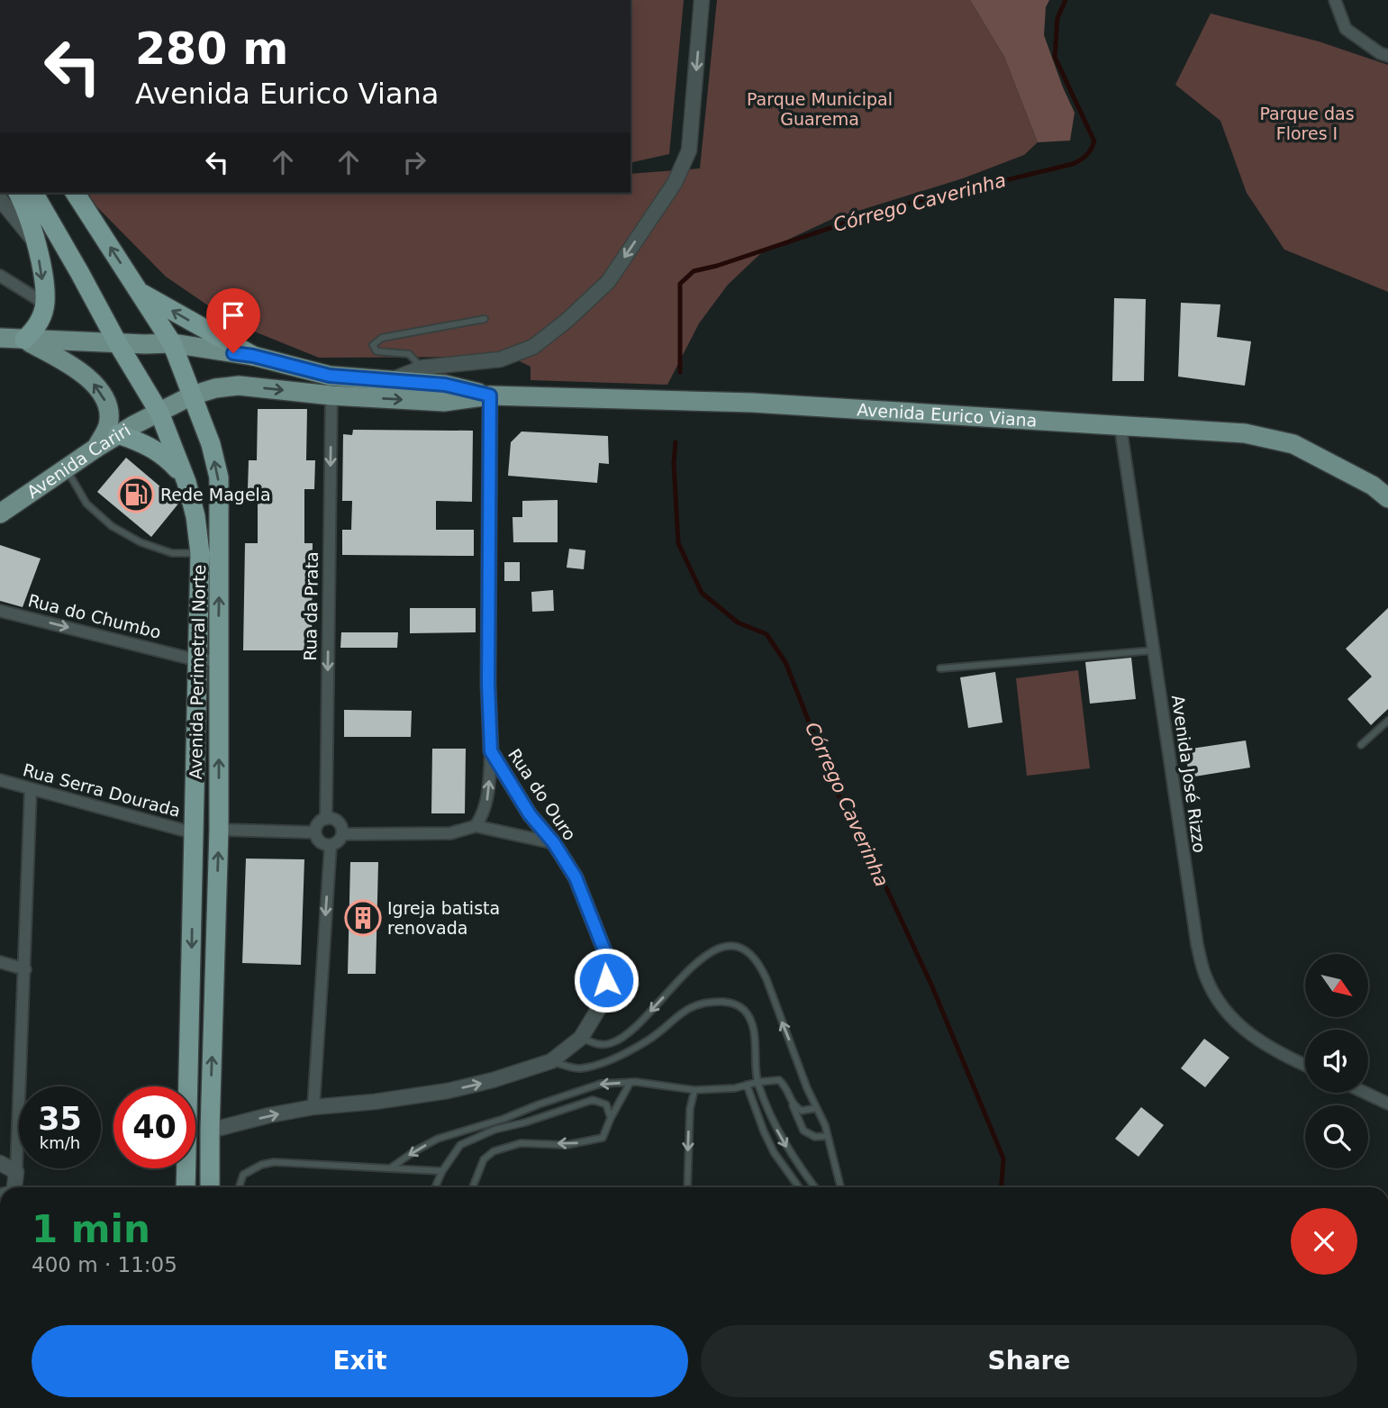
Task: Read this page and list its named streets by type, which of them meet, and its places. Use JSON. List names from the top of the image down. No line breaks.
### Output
{"streets":{"highway":["Avenida Perimetral Norte"],"main road":["Avenida Eurico Viana","Avenida Cariri"],"street":["Rua da Prata","Rua do Chumbo","Avenida José Rizzo","Rua Serra Dourada","Rua do Ouro"]},"crossings":[["Avenida Eurico Viana","Avenida Cariri"],["Avenida Eurico Viana","Rua da Prata"],["Avenida Eurico Viana","Avenida Perimetral Norte"],["Avenida Eurico Viana","Avenida José Rizzo"],["Avenida Eurico Viana","Rua do Ouro"],["Avenida Cariri","Avenida Perimetral Norte"],["Rua do Chumbo","Avenida Perimetral Norte"],["Avenida Perimetral Norte","Rua Serra Dourada"],["Avenida Perimetral Norte","Rua do Ouro"]],"one_way":["Rua da Prata","Rua do Chumbo"],"water":["Córrego Caverinha"],"parks":["Parque Municipal Guarema","Parque das Flores I"],"places":{"fuel station":["Rede Magela"],"building":["Igreja batista renovada"]},"north":"bottom right","page":{"turn":["280 m","Avenida Eurico Viana"],"speed":"35 km/h","limit":"40","heading":["1 min","400 m · 11:05"],"buttons":["Exit","Share"]}}
